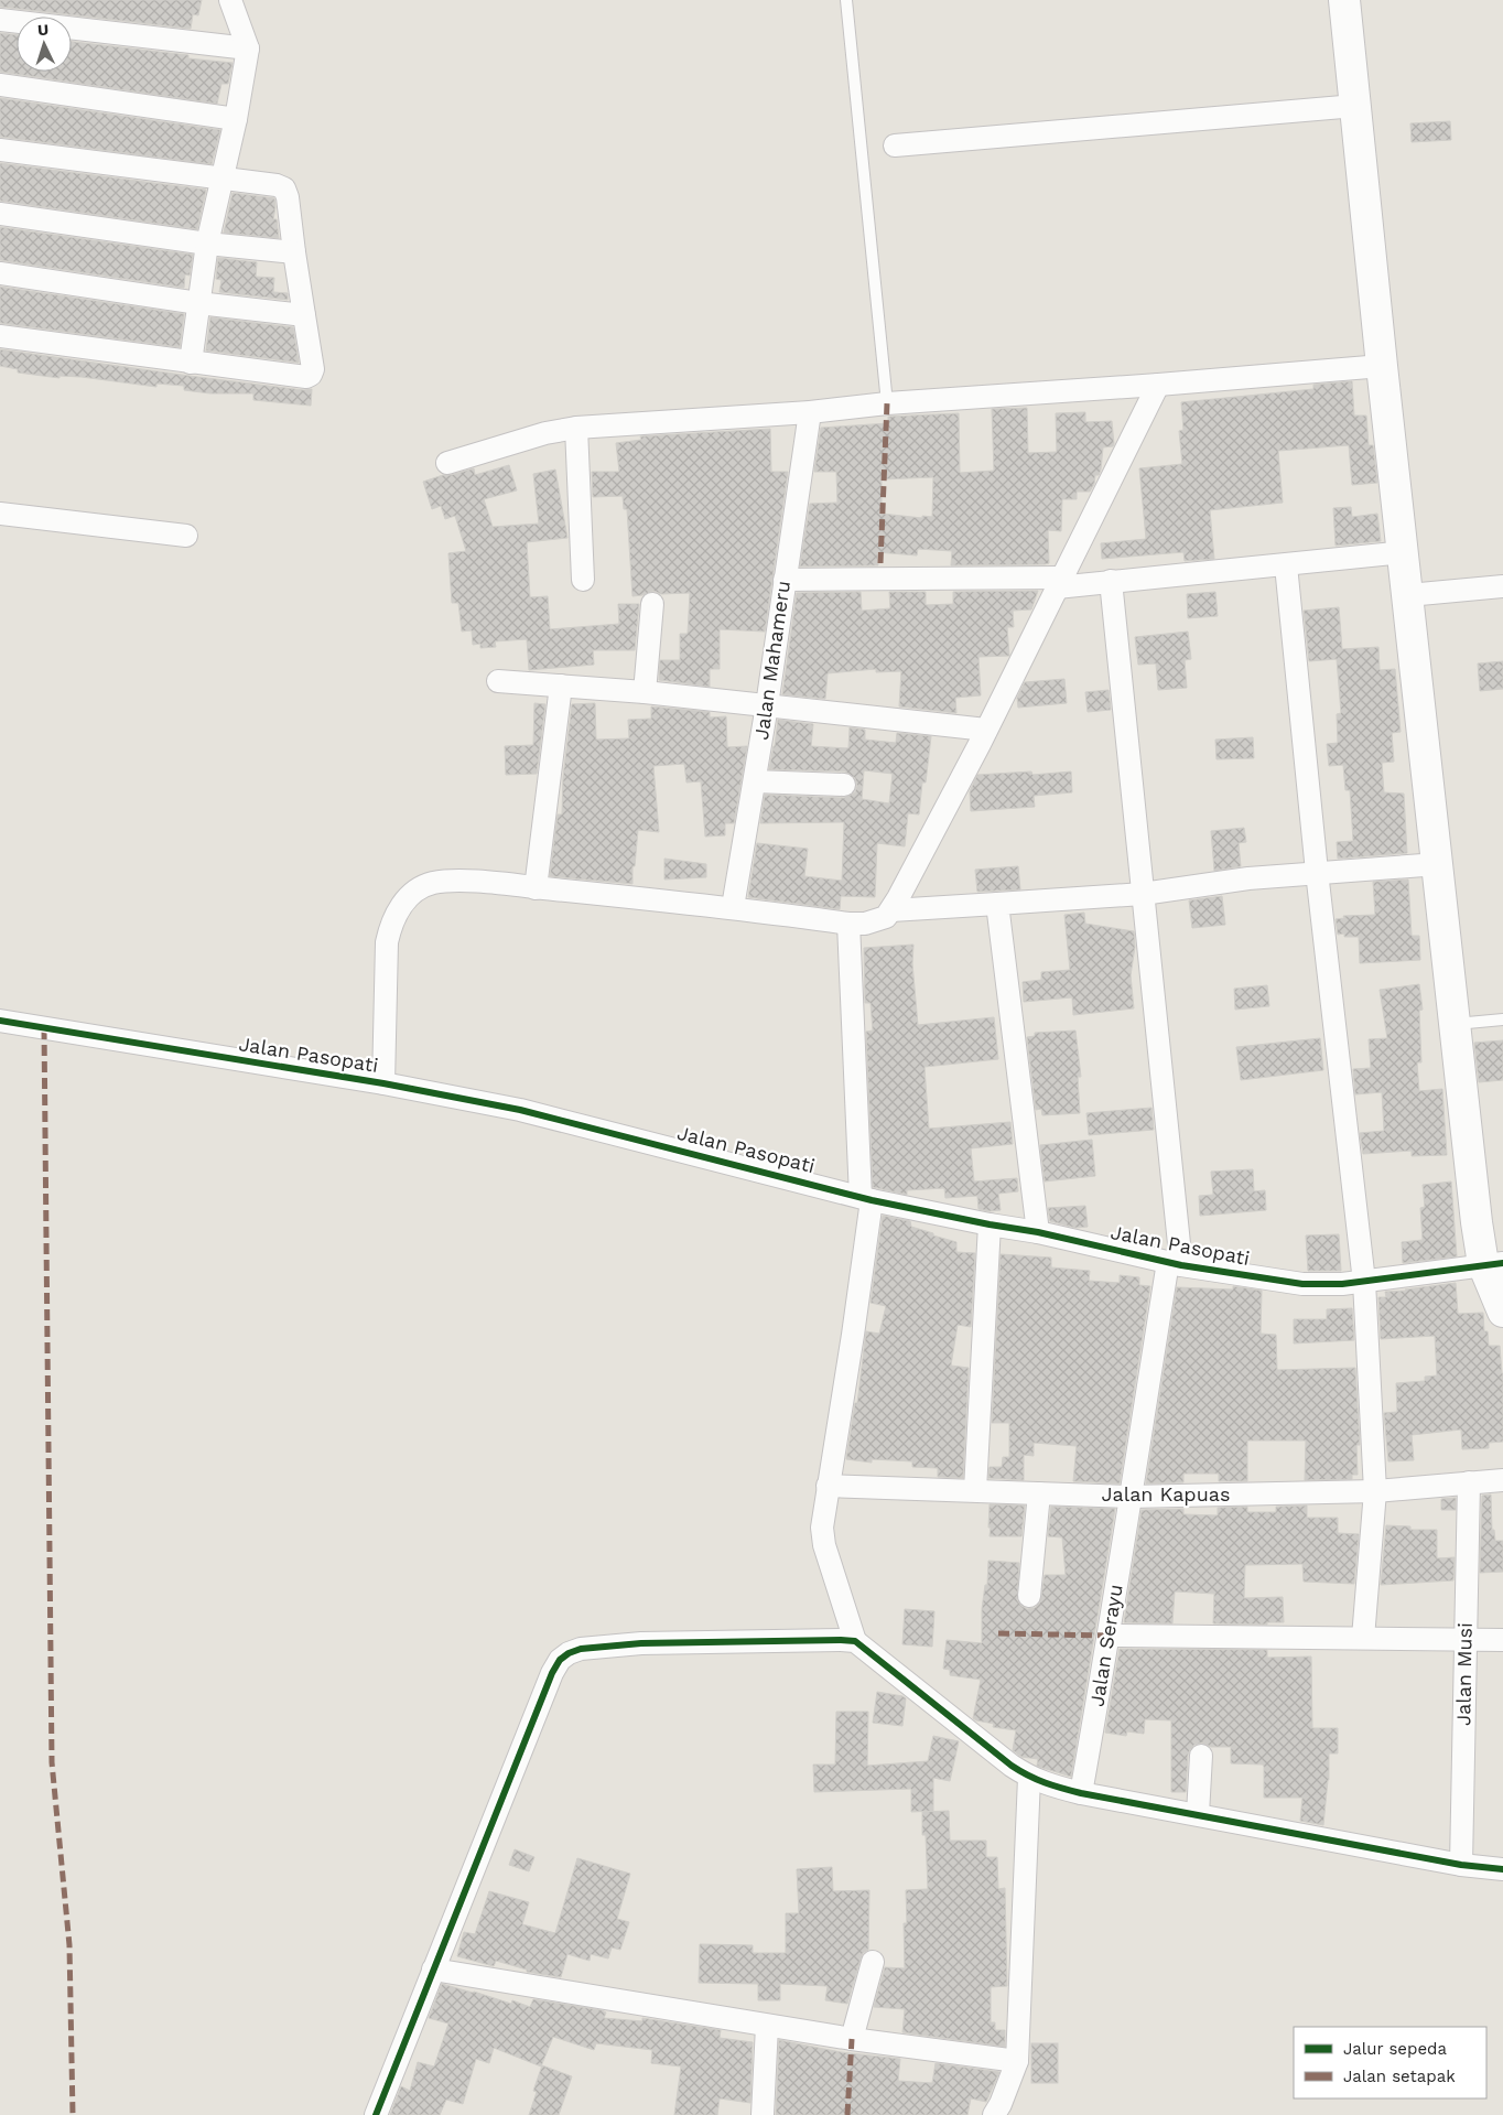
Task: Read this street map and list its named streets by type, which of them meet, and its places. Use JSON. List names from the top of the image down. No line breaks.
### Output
{"streets":{"street":["Jalan Mahameru","Jalan Pasopati","Jalan Kapuas","Jalan Serayu","Jalan Musi"]},"crossings":[["Jalan Pasopati","Jalan Serayu"],["Jalan Kapuas","Jalan Serayu"],["Jalan Kapuas","Jalan Musi"]],"legend":["Jalur sepeda","Jalan setapak"],"north":"top"}
